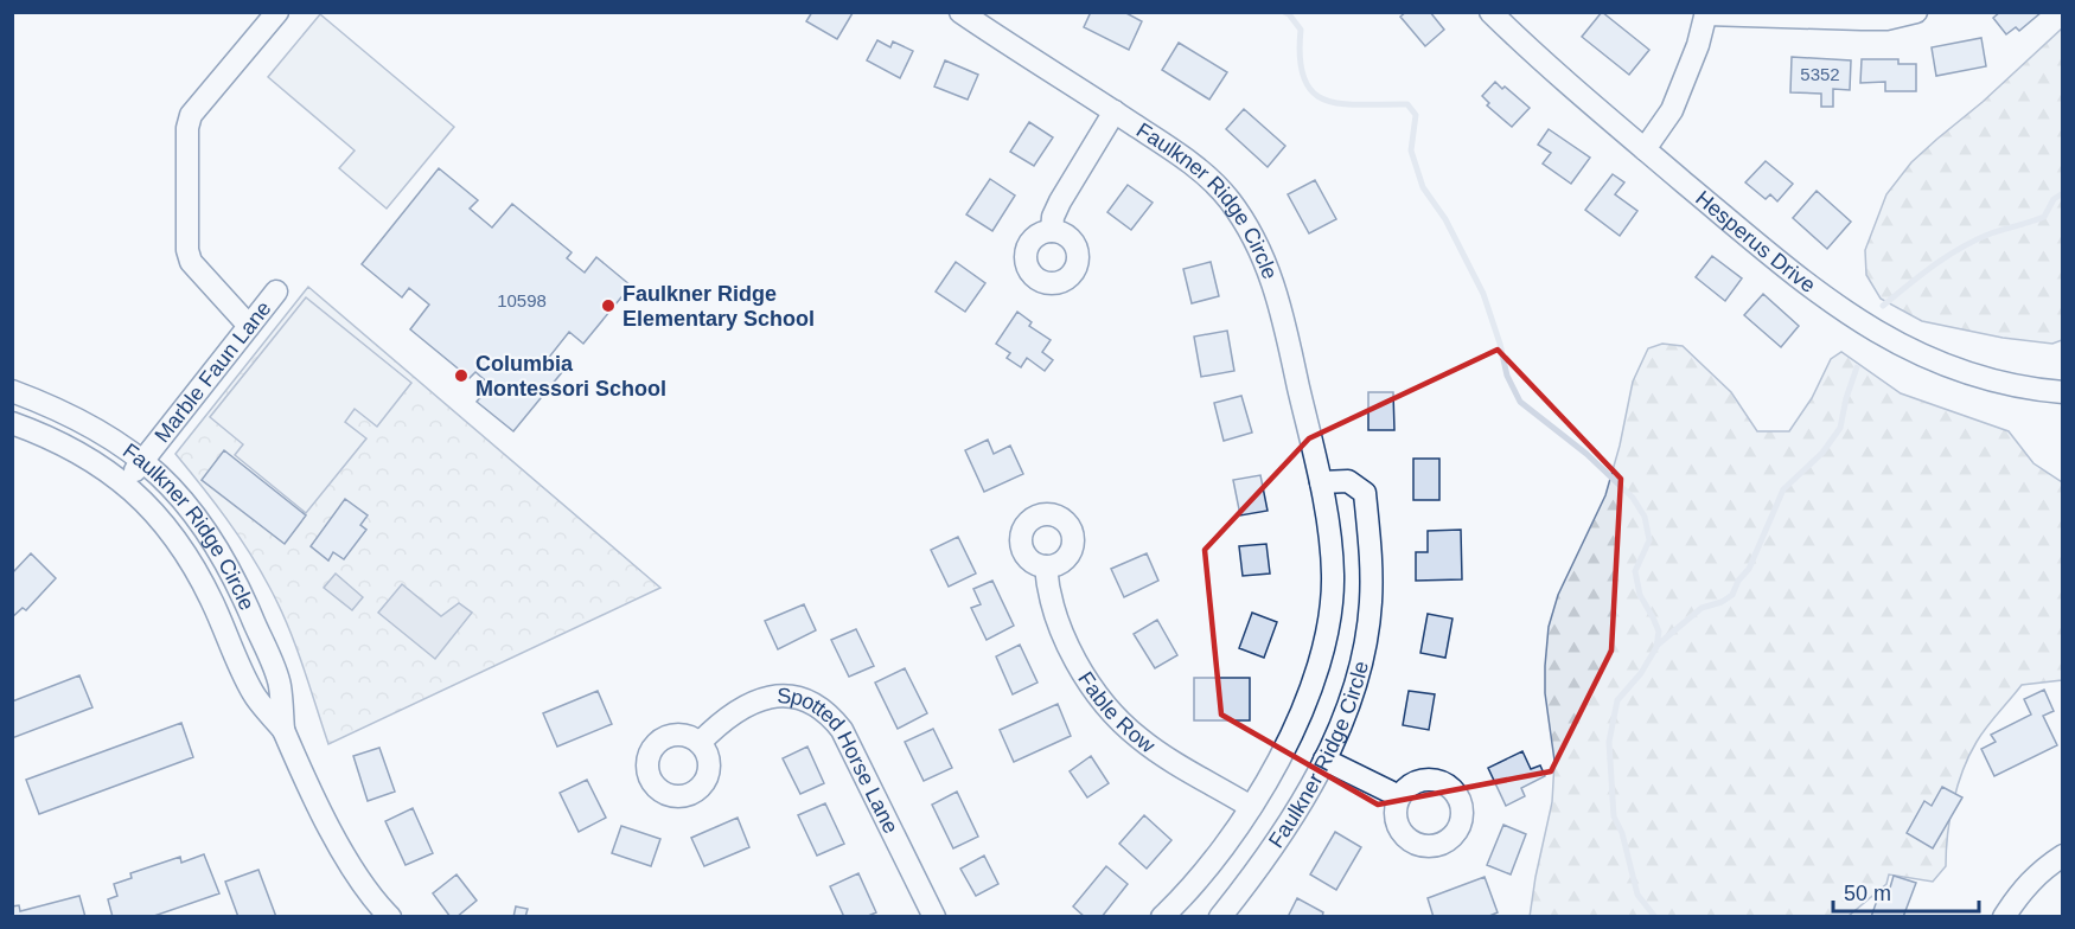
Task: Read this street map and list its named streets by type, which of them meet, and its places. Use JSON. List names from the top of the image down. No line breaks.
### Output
{"streets":{"street":["Faulkner Ridge Circle","Hesperus Drive","Marble Faun Lane","Fable Row","Spotted Horse Lane"]},"crossings":[["Faulkner Ridge Circle","Marble Faun Lane"],["Faulkner Ridge Circle","Fable Row"]],"places":["Faulkner Ridge Elementary School","Columbia Montessori School"],"house_numbers":["5352","10598"],"scale_bar":"50 m"}
